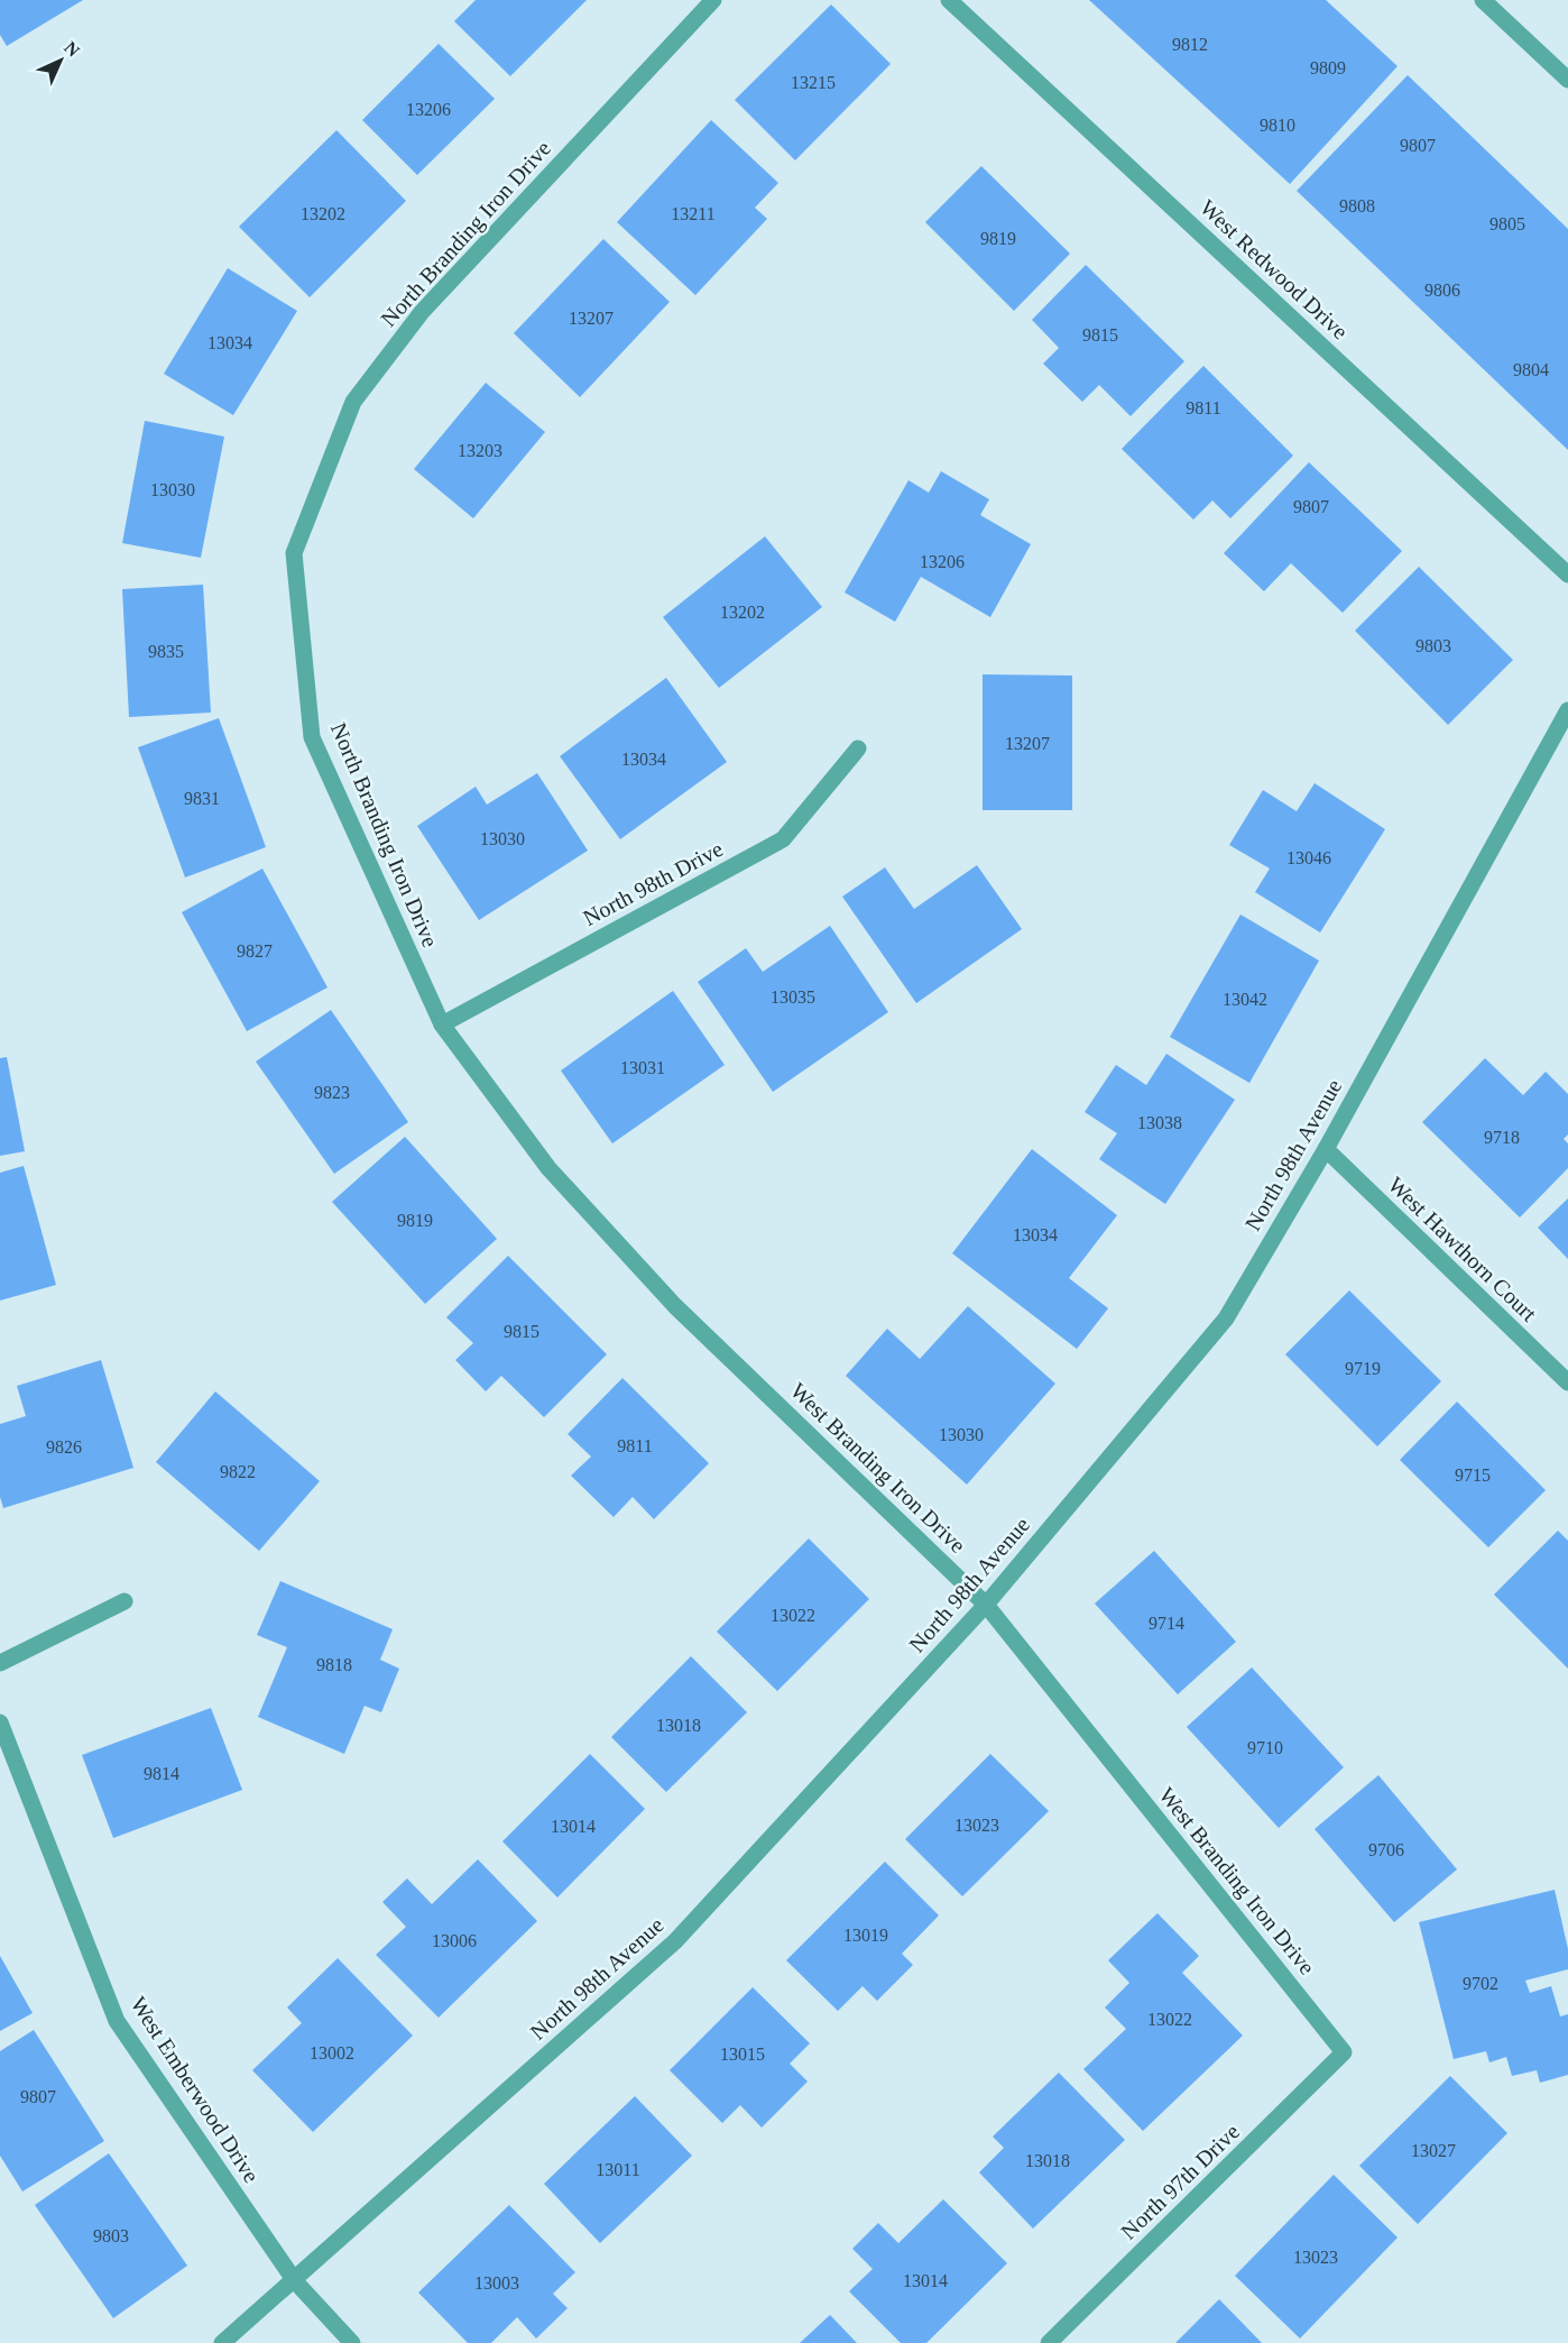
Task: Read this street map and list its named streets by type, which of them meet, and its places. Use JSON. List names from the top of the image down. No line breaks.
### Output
{"streets":{"street":["North Branding Iron Drive","West Redwood Drive","North 98th Drive","North 98th Avenue","West Hawthorn Court","West Branding Iron Drive","West Emberwood Drive","North 97th Drive"]},"crossings":[["North Branding Iron Drive","North 98th Drive"],["North Branding Iron Drive","West Branding Iron Drive"],["North 98th Drive","West Branding Iron Drive"],["North 98th Avenue","West Hawthorn Court"],["North 98th Avenue","West Branding Iron Drive"],["North 98th Avenue","West Emberwood Drive"],["West Branding Iron Drive","North 97th Drive"]],"house_numbers":["9812","9809","13215","13206","9810","9807","9808","13202","13211","9805","9819","9806","13207","9815","13034","9804","9811","13203","13030","9807","13206","13202","9803","9835","13207","13034","9831","13030","13046","9827","13035","13042","13031","9823","13038","9718","9819","13034","9815","9719","13030","9811","9826","9822","9715","13022","9714","9818","13018","9710","9814","13023","13014","9706","13019","13006","9702","13022","13002","13015","9807","13027","13018","13011","9803","13023","13014","13003"],"north":"top right"}
